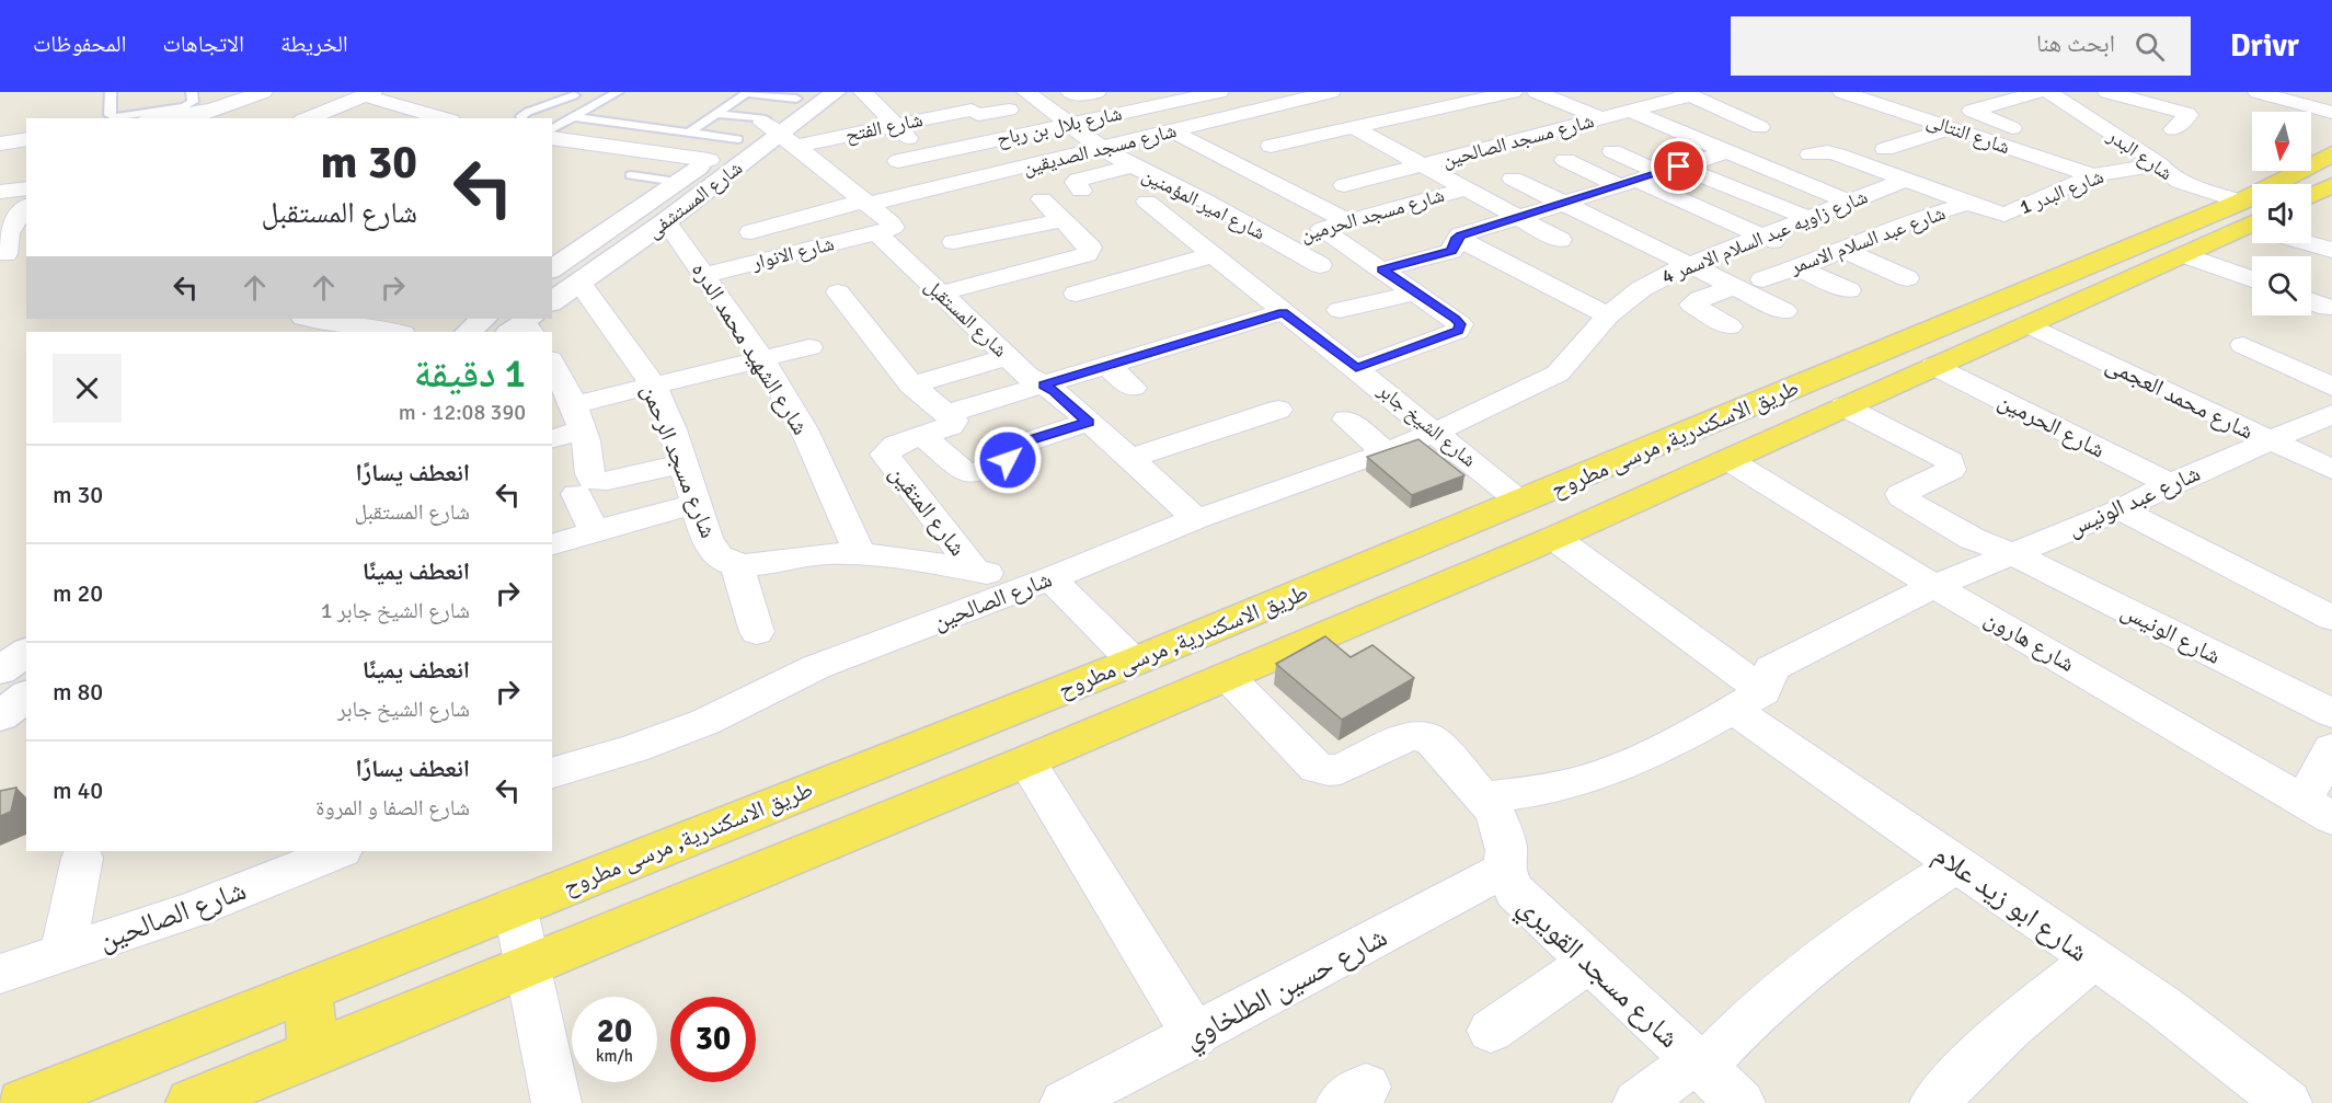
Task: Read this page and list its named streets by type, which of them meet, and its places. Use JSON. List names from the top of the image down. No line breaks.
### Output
{"streets":{"main road":["طريق الاسكندرية, مرسى مطروح"],"street":["شارع بلال بن رباح","شارع الفتح","شارع النتالى","شارع مسجد الصالحين","شارع مسجد الصديقين","شارع البدر","شارع البدر 1","شارع المستشفى","شارع امير المؤمنين","شارع مسجد الحرمين","شارع زاويه عبد السلام الاسمر 4","شارع عبد السلام الاسمر","شارع الانوار","شارع المستقبل","شارع الشهيد محمد الدره","شارع محمد العجمى","شارع الشيخ جابر","شارع الحرمين","شارع مسجد الرحمن","شارع عبد الونيس","شارع المتقين","شارع الصالحين","شارع الونيس","شارع هارون","شارع ابو زيد علام","شارع مسجد القويري","شارع حسين الطلخاوي"]},"crossings":[["شارع بلال بن رباح","شارع امير المؤمنين"],["شارع الفتح","شارع المستشفى"],["شارع النتالى","شارع البدر 1"],["شارع مسجد الصديقين","شارع امير المؤمنين"],["شارع البدر","شارع البدر 1"],["شارع البدر 1","شارع عبد السلام الاسمر"],["شارع المستشفى","شارع الشهيد محمد الدره"],["شارع المستشفى","شارع مسجد الرحمن"],["شارع امير المؤمنين","شارع مسجد الحرمين"],["شارع امير المؤمنين","شارع الشيخ جابر"],["شارع زاويه عبد السلام الاسمر 4","شارع عبد السلام الاسمر"],["شارع زاويه عبد السلام الاسمر 4","شارع الشيخ جابر"],["شارع زاويه عبد السلام الاسمر 4","شارع الصالحين"],["شارع الانوار","شارع المستقبل"],["شارع الانوار","شارع الشهيد محمد الدره"],["شارع المستقبل","شارع الصالحين"],["شارع محمد العجمى","طريق الاسكندرية, مرسى مطروح"],["شارع محمد العجمى","شارع عبد الونيس"],["شارع الشيخ جابر","طريق الاسكندرية, مرسى مطروح"],["شارع الشيخ جابر","شارع الصالحين"],["شارع الحرمين","طريق الاسكندرية, مرسى مطروح"],["شارع الحرمين","شارع عبد الونيس"],["طريق الاسكندرية, مرسى مطروح","شارع المتقين"],["طريق الاسكندرية, مرسى مطروح","شارع الونيس"],["طريق الاسكندرية, مرسى مطروح","شارع هارون"],["طريق الاسكندرية, مرسى مطروح","شارع ابو زيد علام"],["شارع عبد الونيس","شارع الونيس"],["شارع عبد الونيس","شارع هارون"],["شارع عبد الونيس","شارع ابو زيد علام"],["شارع المتقين","شارع الصالحين"],["شارع مسجد القويري","شارع حسين الطلخاوي"]],"north":"bottom","page":{"header":"Drivr","search":"ابحث هنا","nav":["الخريطة","الاتجاهات","المحفوظات"],"turn":["30 m","شارع المستقبل"],"heading":["1 دقيقة","390 m · 12:08"],"list":[{"name":"انعطف يسارًا","note":"شارع المستقبل","value":"30 m"},{"name":"انعطف يمينًا","note":"شارع الشيخ جابر 1","value":"20 m"},{"name":"انعطف يمينًا","note":"شارع الشيخ جابر","value":"80 m"},{"name":"انعطف يسارًا","note":"شارع الصفا و المروة","value":"40 m"}],"speed":"20 km/h","limit":"30"}}
